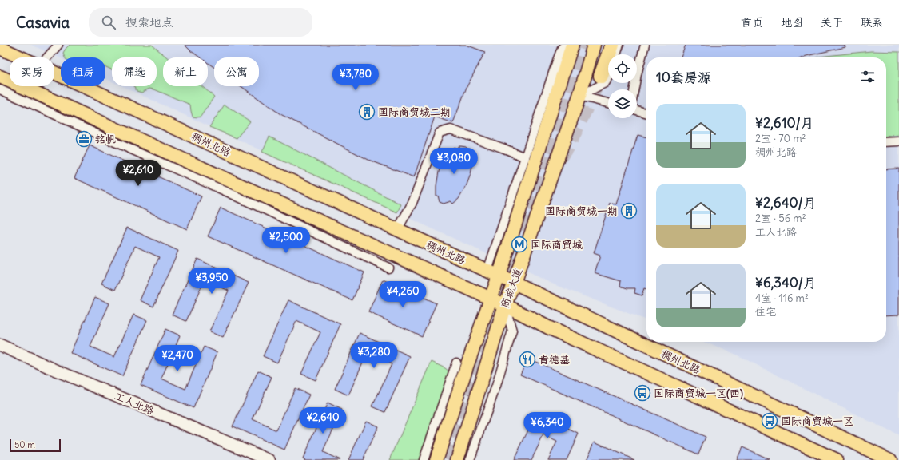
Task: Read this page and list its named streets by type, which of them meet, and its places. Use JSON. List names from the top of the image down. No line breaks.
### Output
{"streets":{"main road":["稠州北路","商城大道"],"street":["工人北路"]},"crossings":[["稠州北路","商城大道"]],"places":{"building":["国际商贸城二期","国际商贸城一期"],"office":["铭帆"],"metro station":["国际商贸城"],"restaurant":["肯德基"],"bus stop":["国际商贸城一区(西)","国际商贸城一区"]},"scale_bar":"50 m","page":{"header":"Casavia","search":"搜索地点","nav":["首页","地图","关于","联系"],"chip":["买房","租房","筛选","新上","公寓"],"heading":"10套房源","price":["¥3,780","¥3,080","¥2,610","¥2,500","¥3,950","¥4,260","¥3,280","¥2,470","¥2,640","¥6,340"],"list":[{"name":"¥2,610/月","note":"2室 · 70 m² · 稠州北路"},{"name":"¥2,640/月","note":"2室 · 56 m² · 工人北路"},{"name":"¥6,340/月","note":"4室 · 116 m² · 住宅"}],"scale":"50 m"}}
